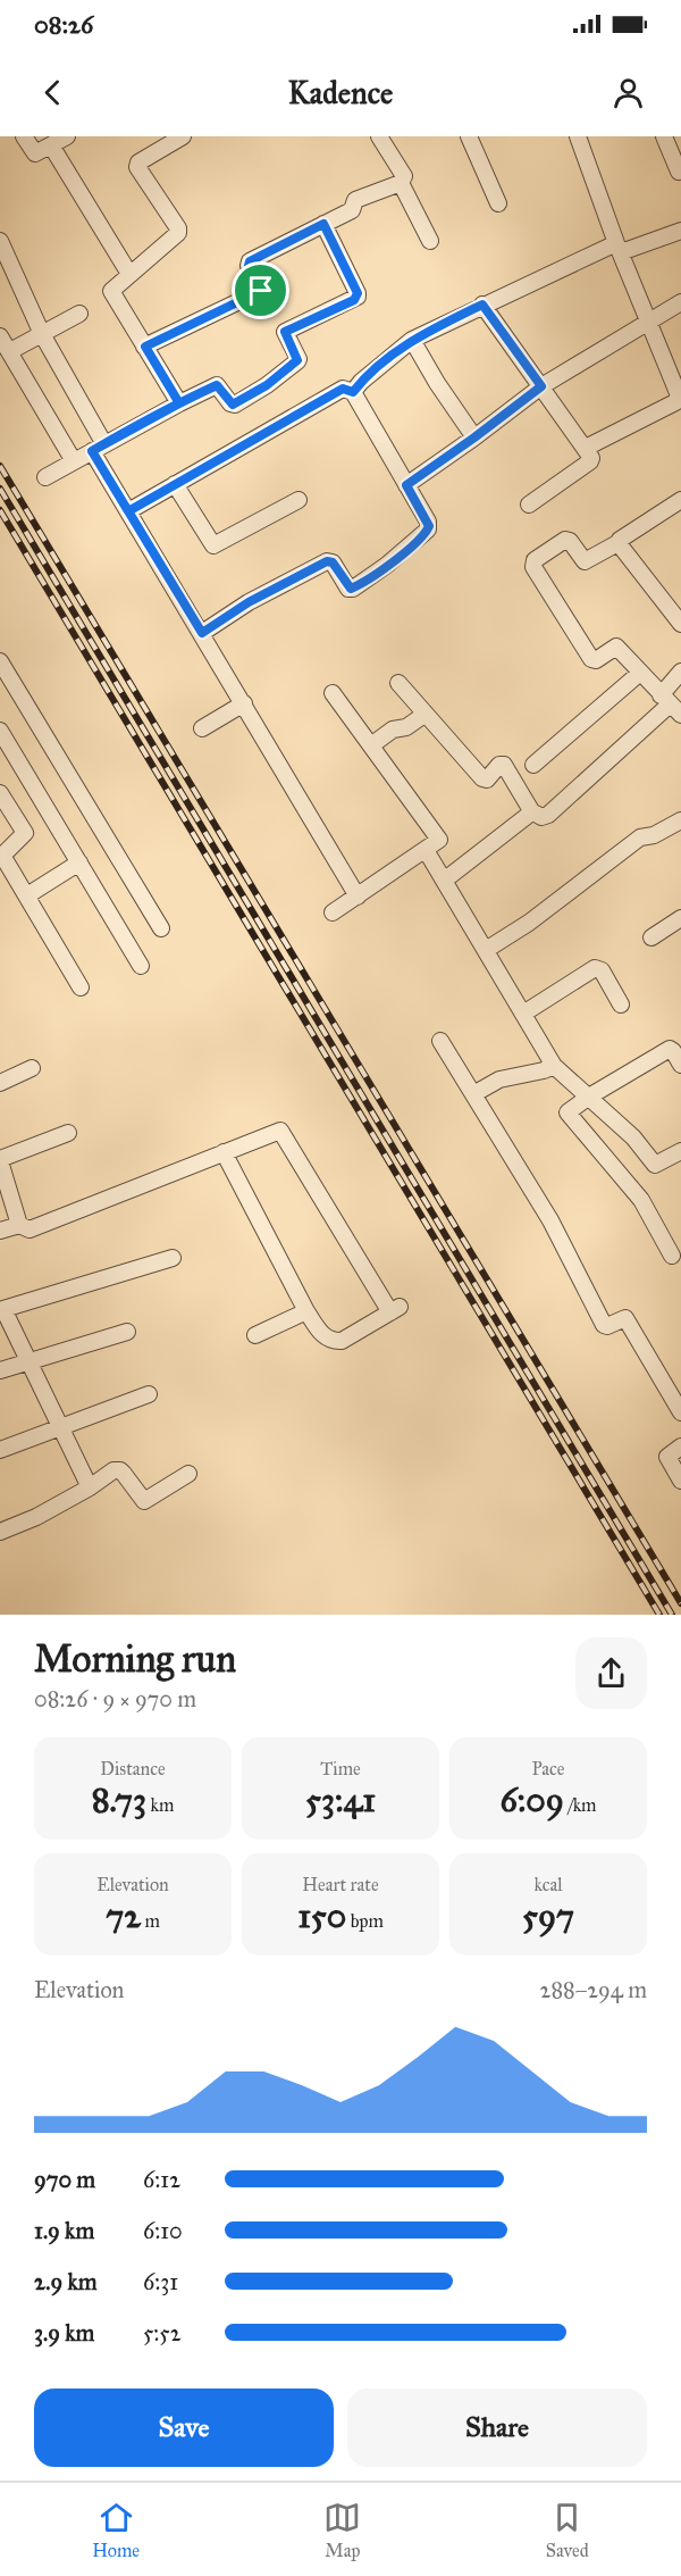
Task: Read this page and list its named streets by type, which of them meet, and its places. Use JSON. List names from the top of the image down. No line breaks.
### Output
{"page":{"status":"08:26","header":"Kadence","heading":["Morning run","08:26 · 9 × 970 m"],"stats":[["Distance","8.73 km"],["Time","53:41"],["Pace","6:09 /km"],["Elevation","72 m"],["Heart rate","150 bpm"],["kcal","597"]],"chart":["Elevation","288–294 m"],"list":[{"name":"970 m","note":"6:12"},{"name":"1.9 km","note":"6:10"},{"name":"2.9 km","note":"6:31"},{"name":"3.9 km","note":"5:52"}],"buttons":["Save","Share"],"tabs":["Home","Map","Saved"]}}
